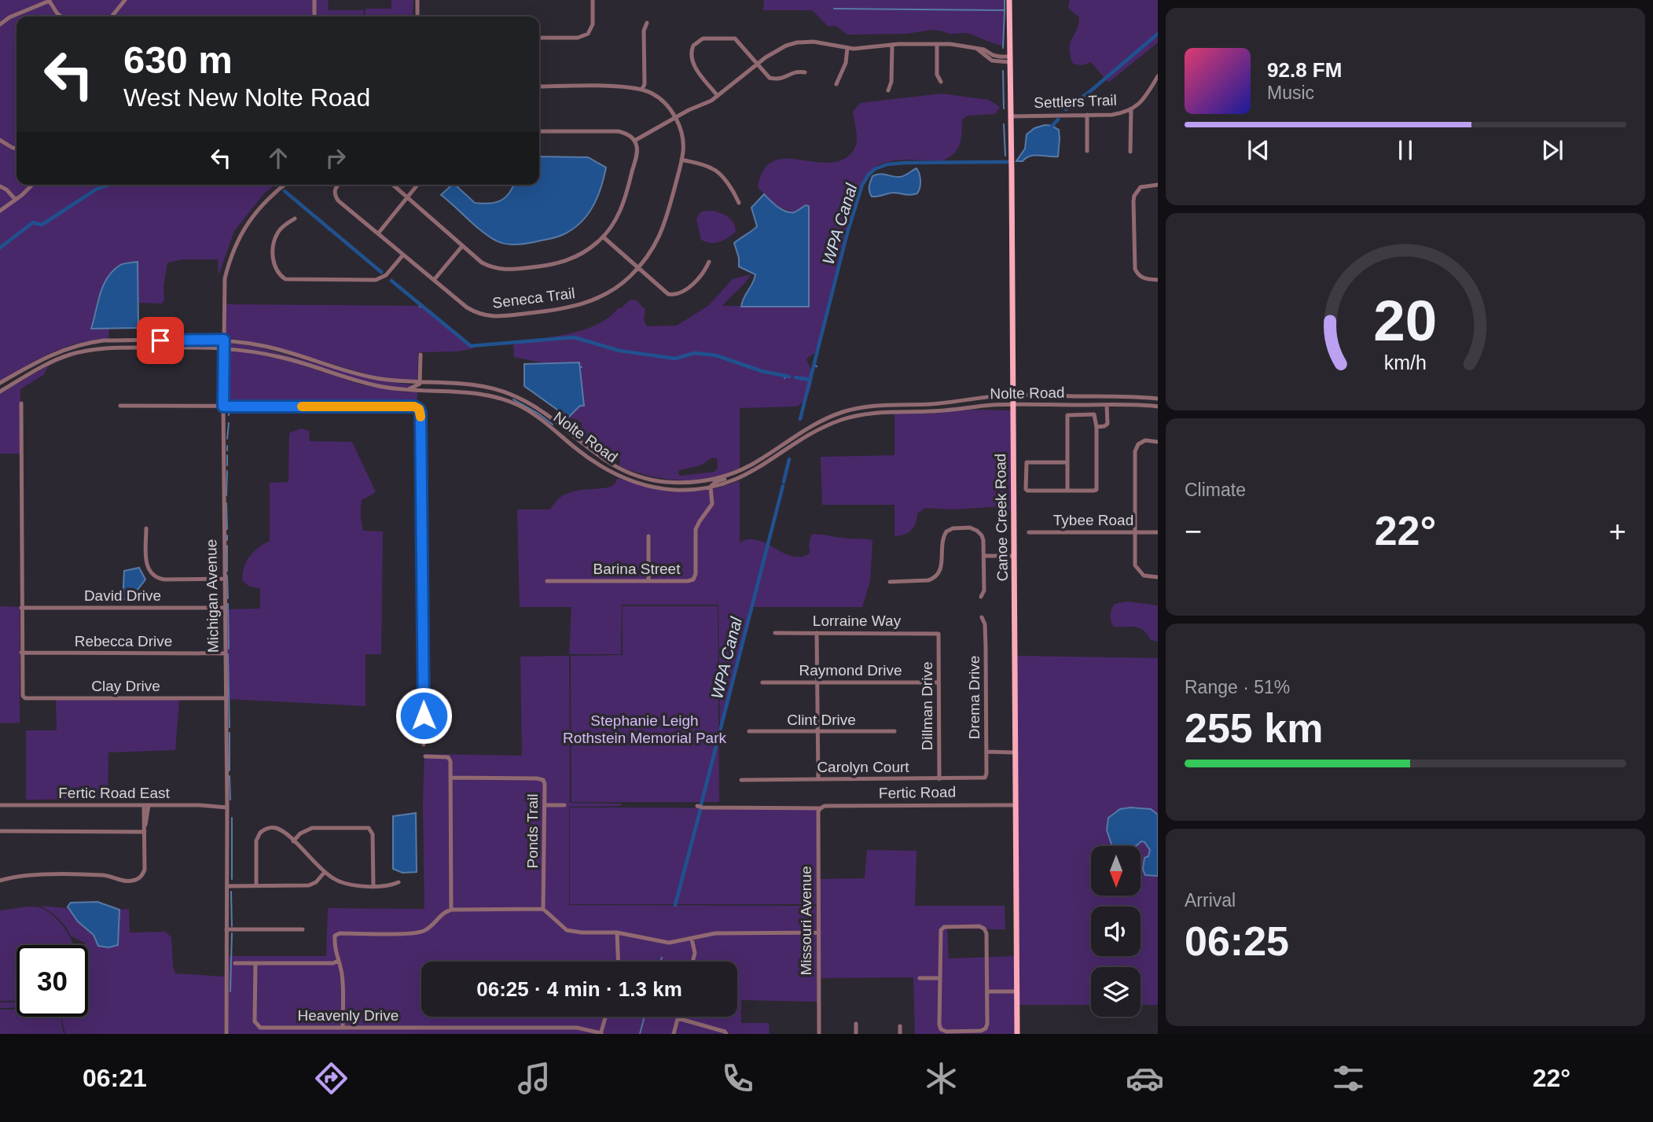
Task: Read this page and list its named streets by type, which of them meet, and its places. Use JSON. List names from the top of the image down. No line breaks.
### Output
{"streets":{"main road":["Canoe Creek Road"],"street":["Settlers Trail","Seneca Trail","Nolte Road","Tybee Road","Barina Street","David Drive","Michigan Avenue","Lorraine Way","Rebecca Drive","Raymond Drive","Clay Drive","Drema Drive","Dillman Drive","Clint Drive","Carolyn Court","Fertic Road East","Fertic Road","Ponds Trail","Missouri Avenue","Heavenly Drive"]},"crossings":[["Settlers Trail","Canoe Creek Road"],["Nolte Road","Canoe Creek Road"],["Nolte Road","Barina Street"],["Nolte Road","Michigan Avenue"],["Canoe Creek Road","Fertic Road"],["David Drive","Michigan Avenue"],["Michigan Avenue","Rebecca Drive"],["Michigan Avenue","Clay Drive"],["Michigan Avenue","Fertic Road East"],["Lorraine Way","Dillman Drive"],["Rebecca Drive","Clay Drive"],["Raymond Drive","Dillman Drive"],["Drema Drive","Carolyn Court"],["Dillman Drive","Carolyn Court"],["Fertic Road","Missouri Avenue"]],"water":["WPA Canal"],"parks":["Stephanie Leigh Rothstein Memorial Park"],"north":"bottom","page":{"turn":["630 m","West New Nolte Road"],"song":["92.8 FM","Music"],"tile":["Climate",["Range · 51%","255 km"],["Arrival","06:25"]],"heat":["−","22°","+"],"limit":"30","trip":"06:25 · 4 min · 1.3 km","tabs":["06:21","22°"],"gauge":["20","km/h"]}}
